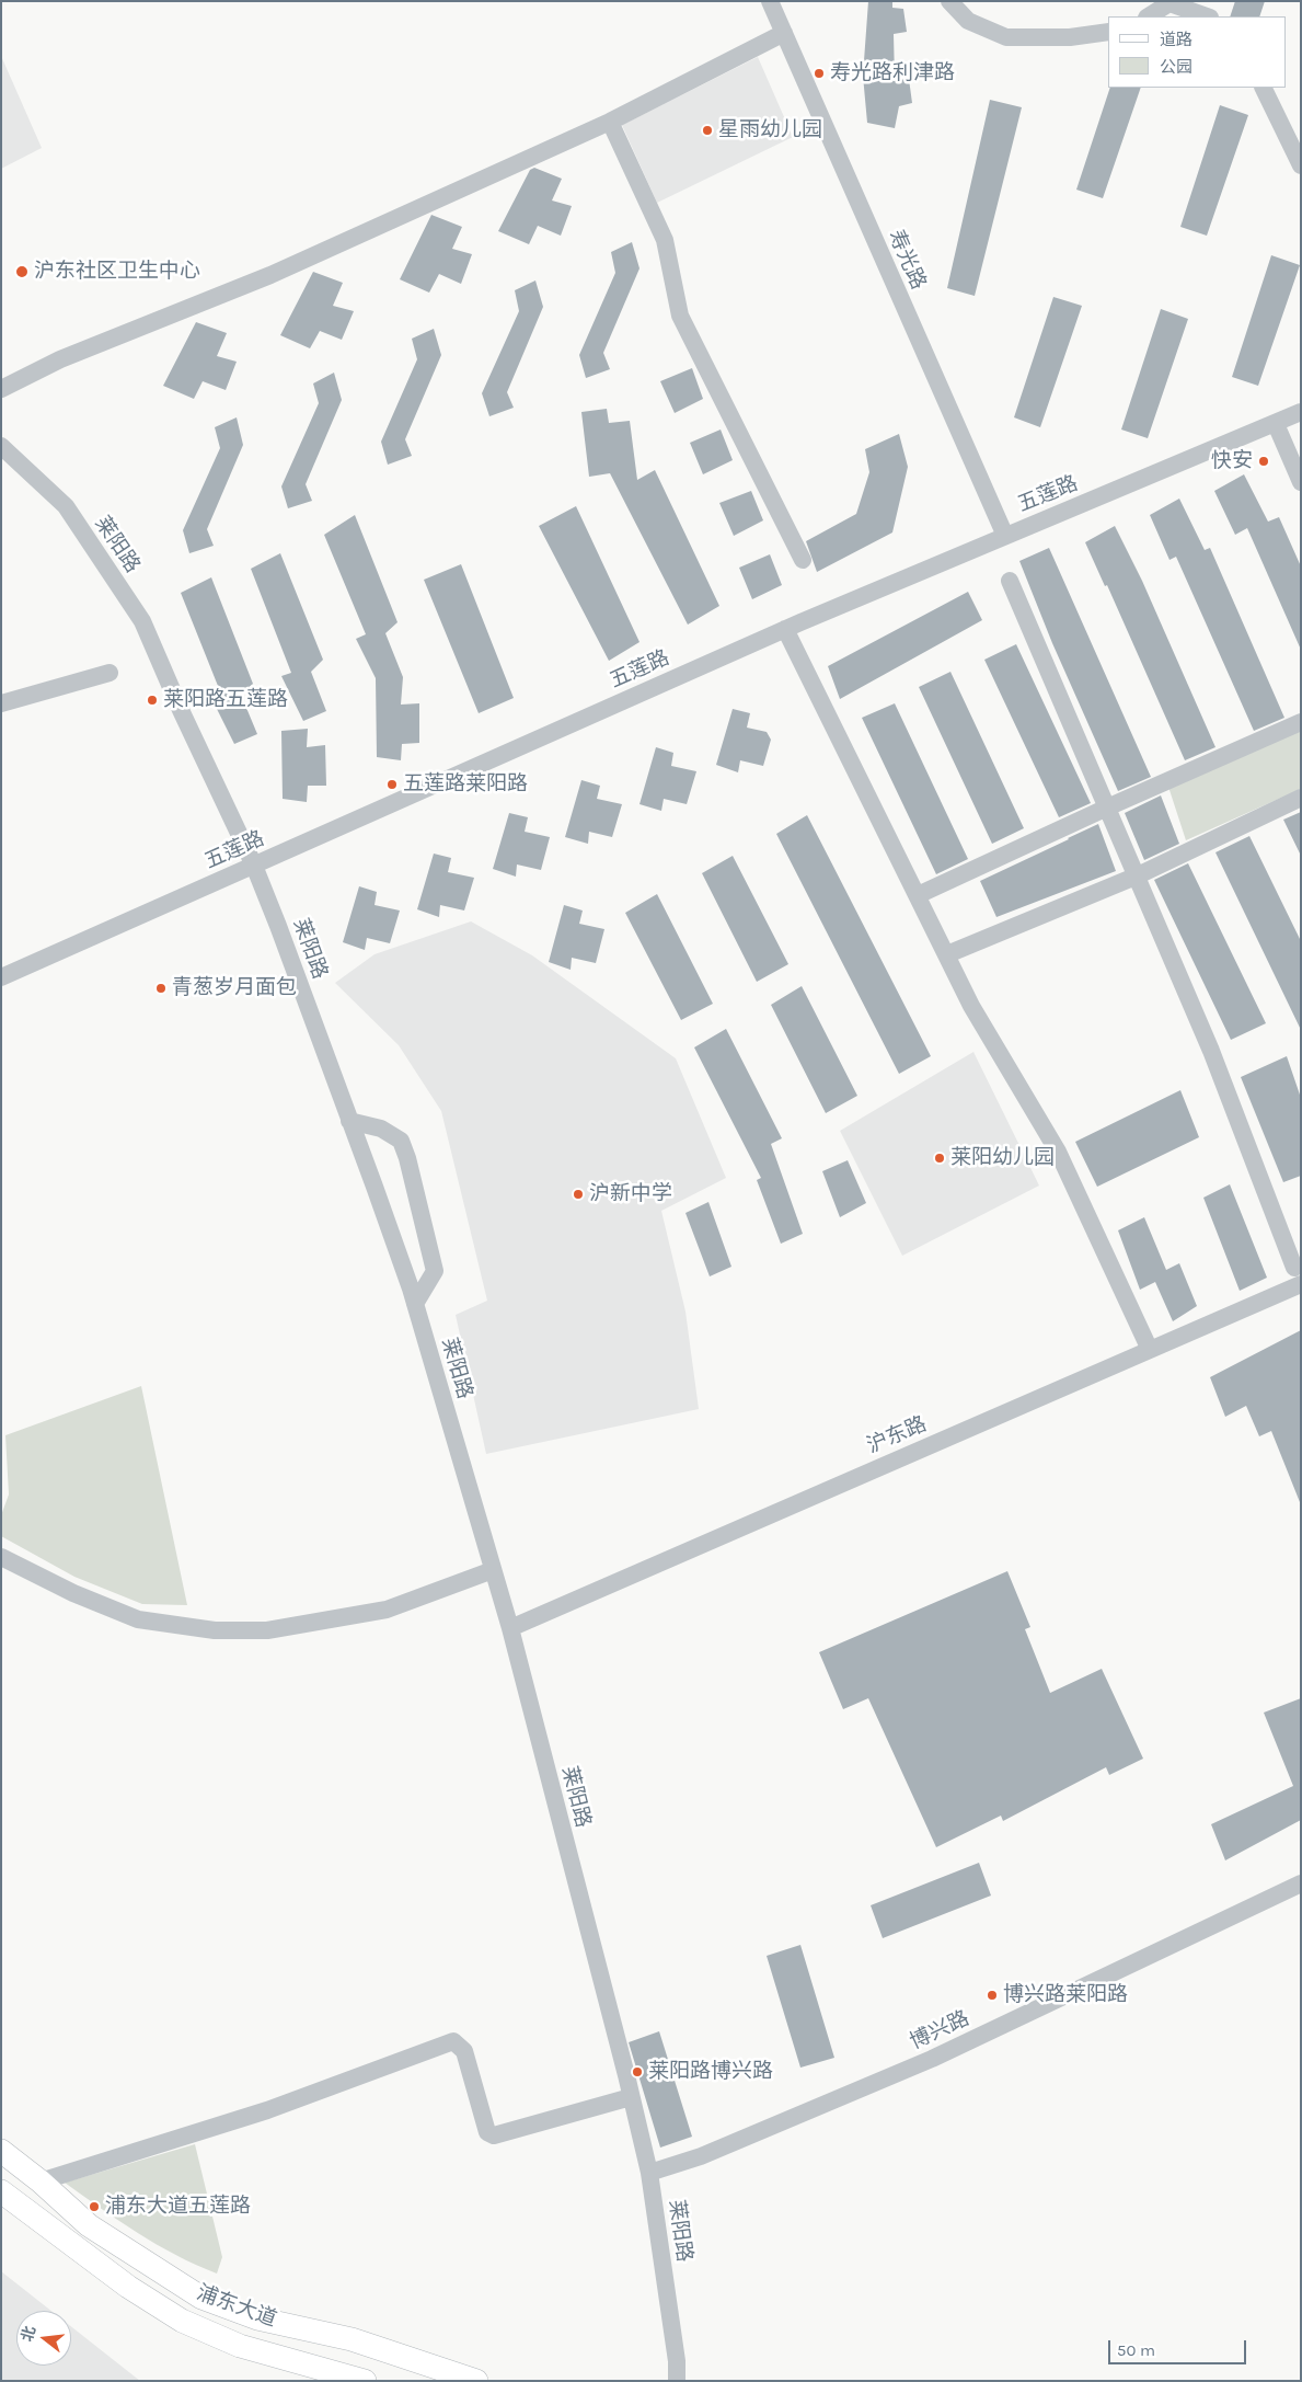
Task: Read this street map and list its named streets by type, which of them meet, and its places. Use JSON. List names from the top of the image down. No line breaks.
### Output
{"streets":{"main road":["浦东大道"],"street":["寿光路","五莲路","莱阳路","沪东路","博兴路"]},"crossings":[["寿光路","五莲路"],["五莲路","莱阳路"],["莱阳路","沪东路"],["莱阳路","博兴路"]],"places":["寿光路利津路","星雨幼儿园","沪东社区卫生中心","快安","莱阳路五莲路","五莲路莱阳路","青葱岁月面包","莱阳幼儿园","沪新中学","博兴路莱阳路","莱阳路博兴路","浦东大道五莲路"],"legend":["道路","公园"],"scale_bar":"50 m","north":"left"}
